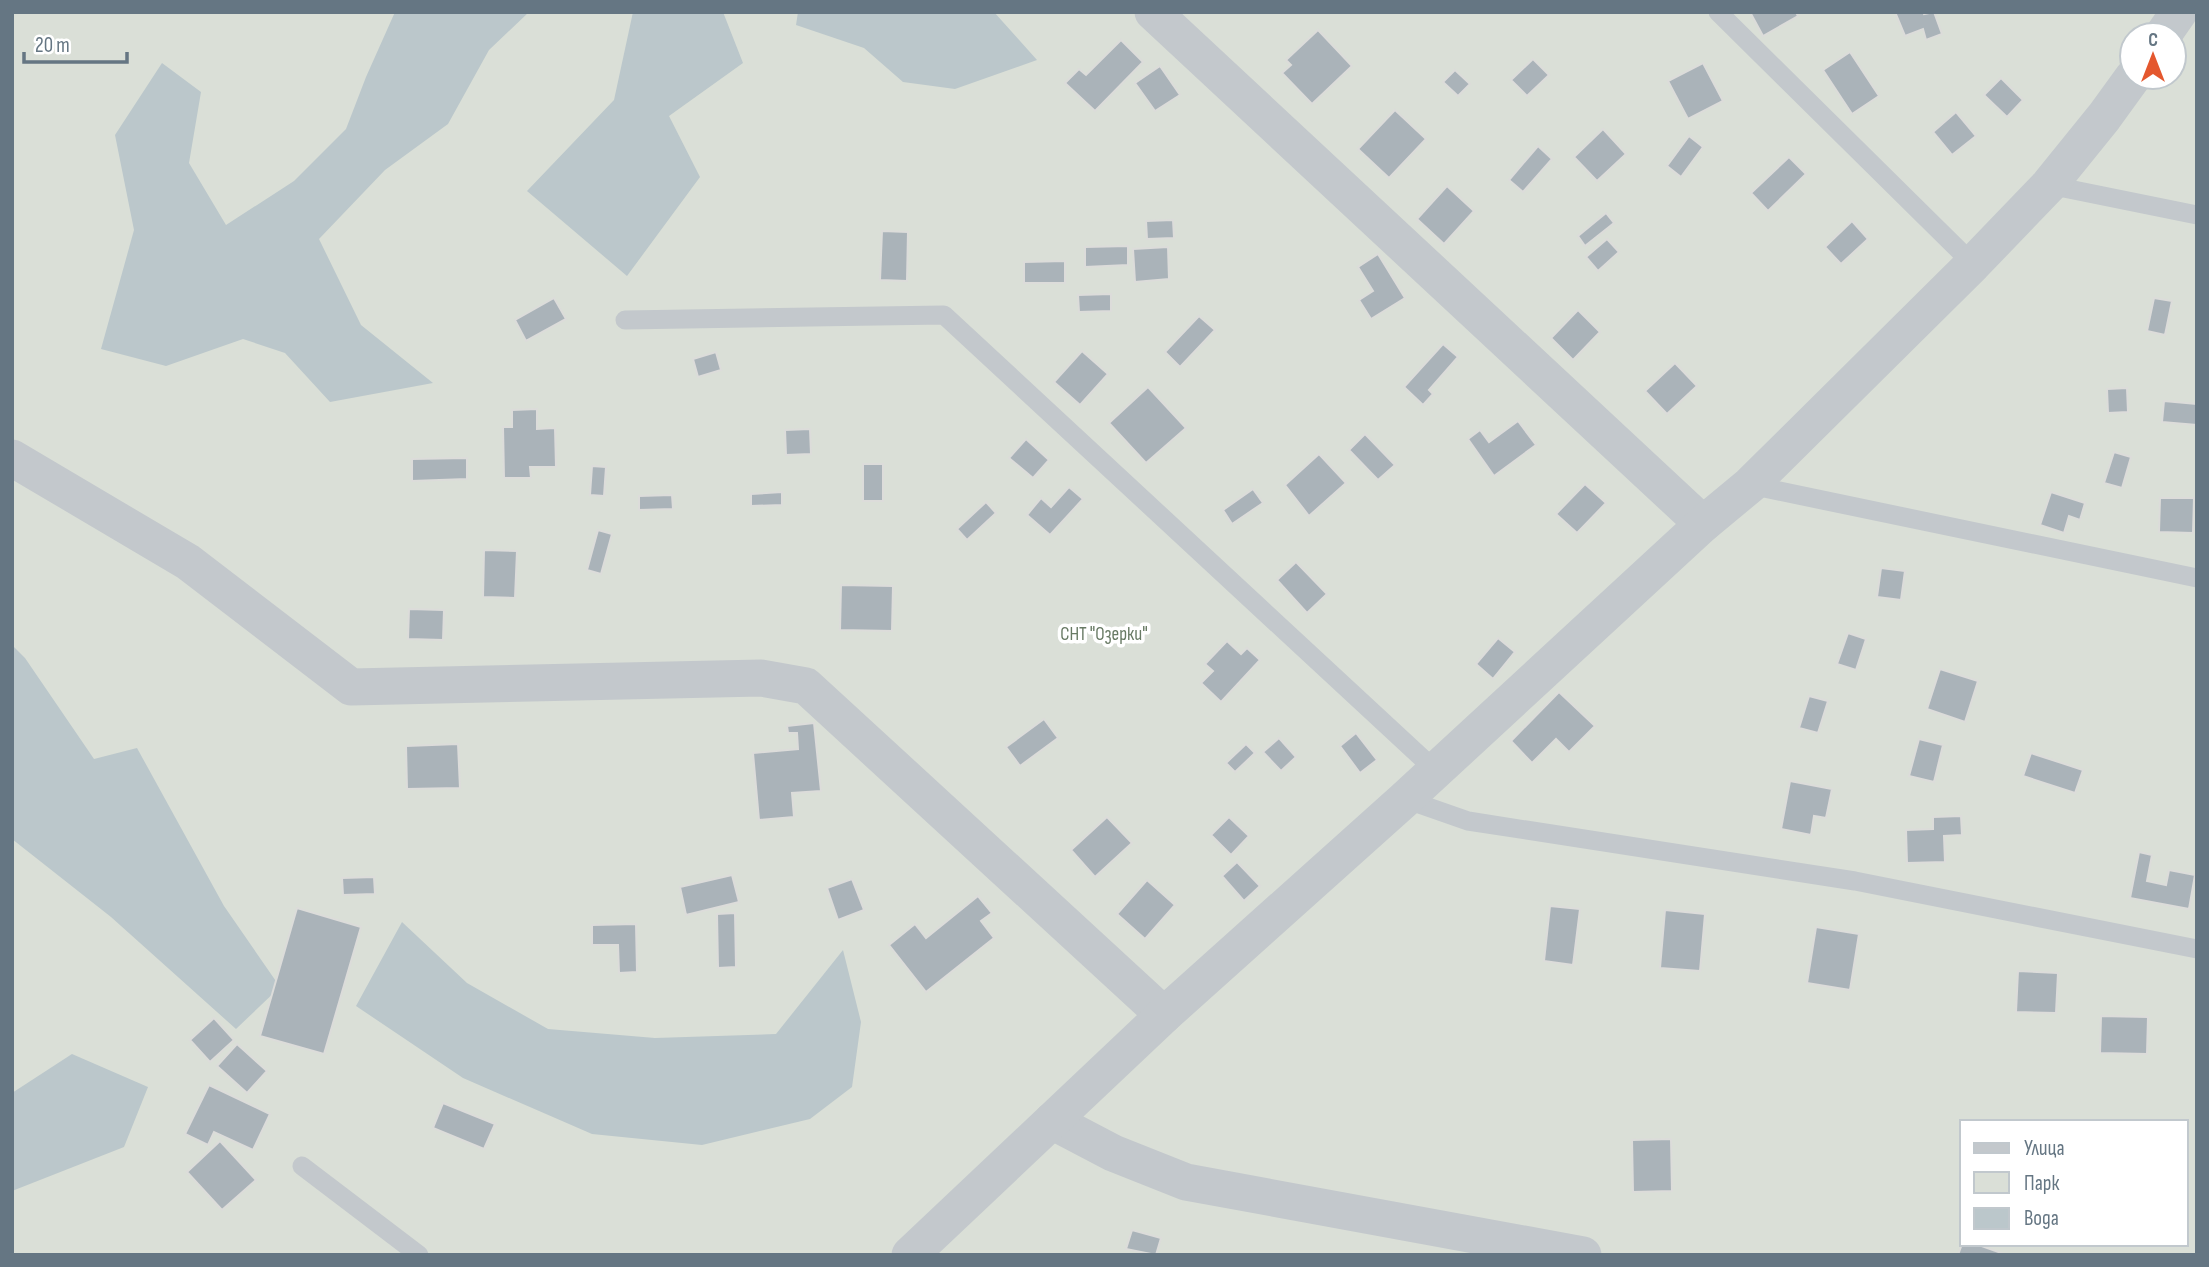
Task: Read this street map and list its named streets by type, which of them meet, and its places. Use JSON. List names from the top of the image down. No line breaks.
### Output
{"parks":["СНТ \"Озерки\""],"legend":["Улица","Парк","Вода"],"scale_bar":"20 m","north":"top"}
